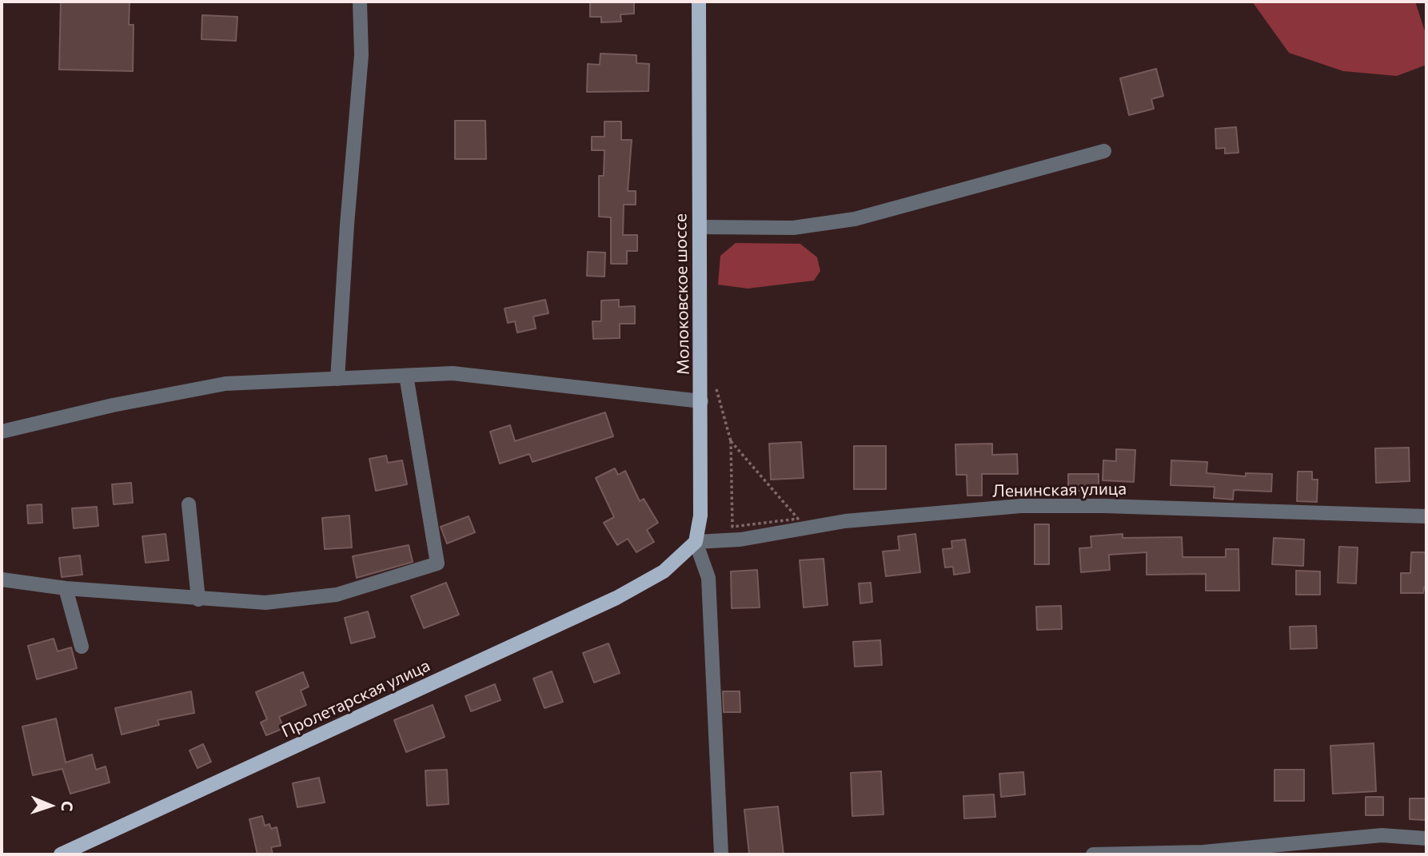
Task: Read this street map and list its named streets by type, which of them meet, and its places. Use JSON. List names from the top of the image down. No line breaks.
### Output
{"streets":{"main road":["Молоковское шоссе","Пролетарская улица"],"street":["Ленинская улица"]},"crossings":[["Молоковское шоссе","Ленинская улица"],["Молоковское шоссе","Пролетарская улица"],["Ленинская улица","Пролетарская улица"]],"north":"right"}
